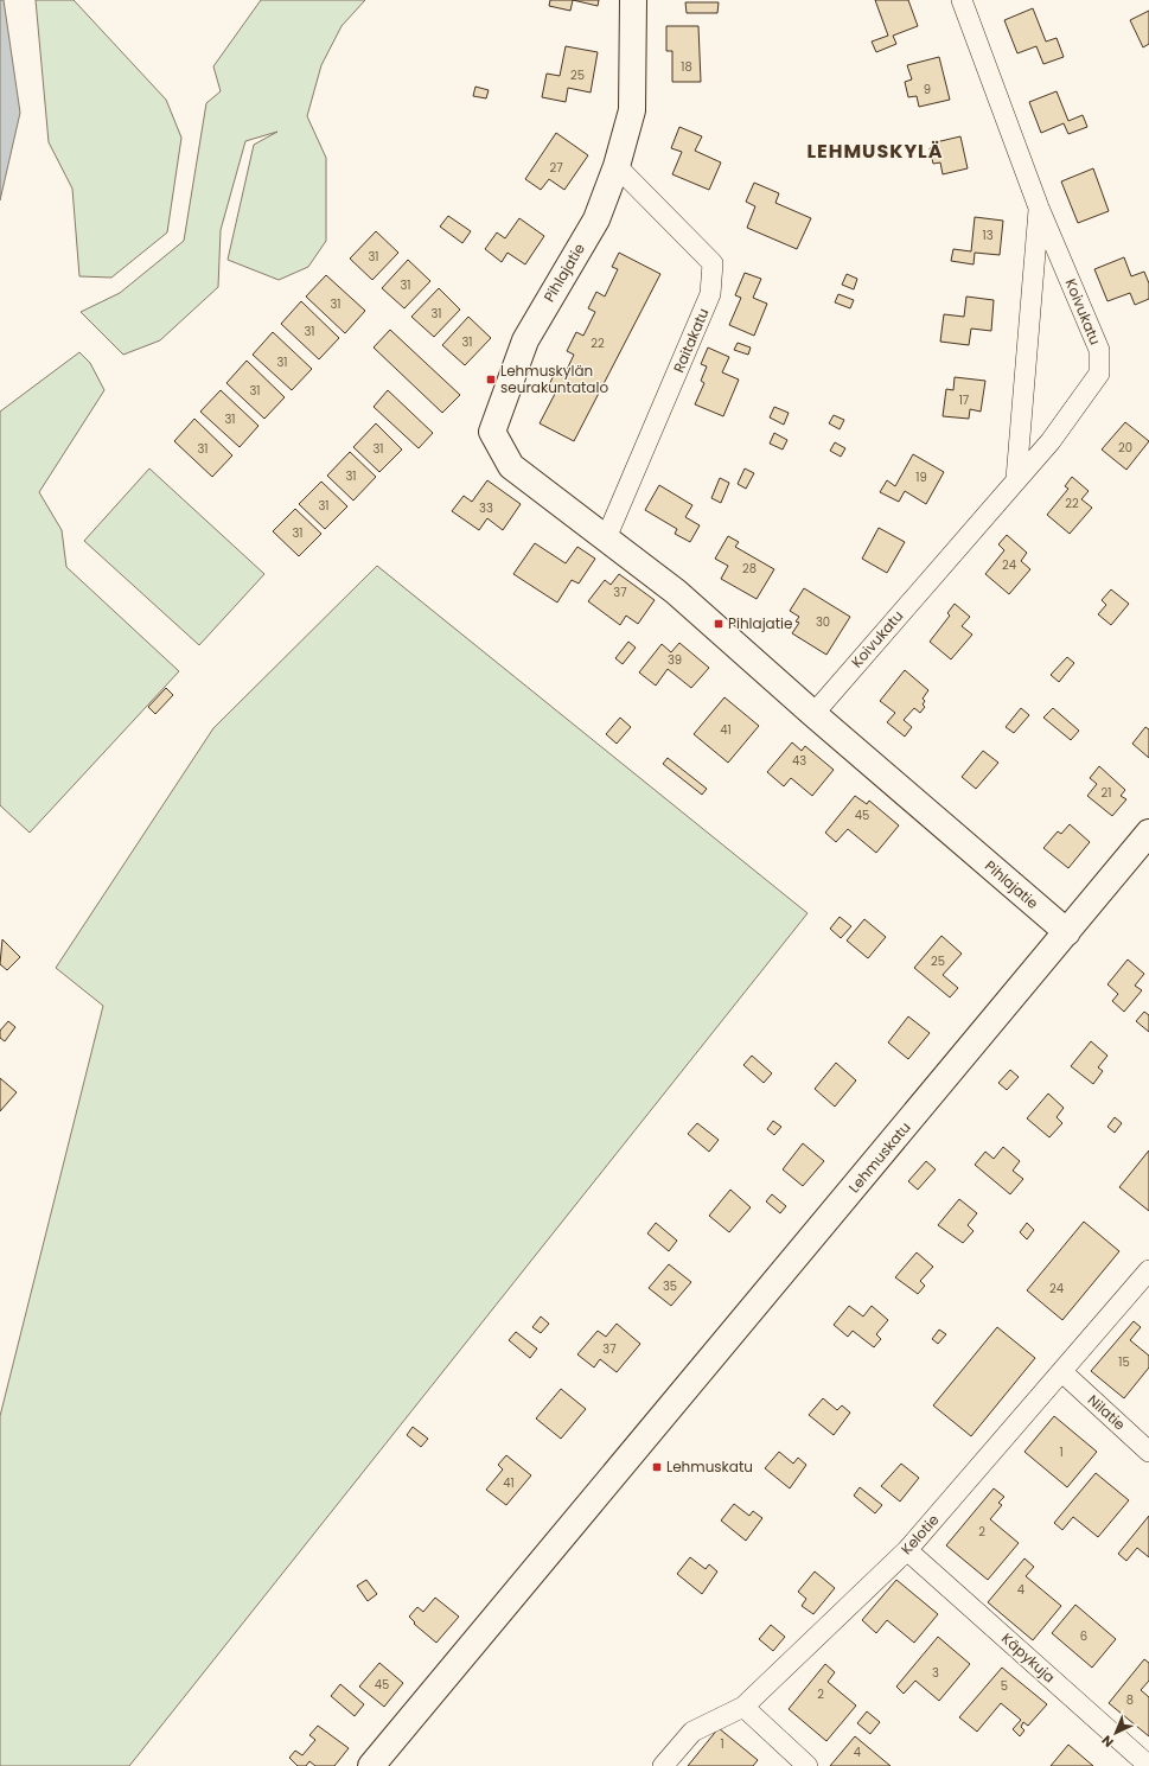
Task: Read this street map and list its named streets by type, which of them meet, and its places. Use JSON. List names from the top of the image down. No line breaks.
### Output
{"streets":{"street":["Pihlajatie","Koivukatu","Raitakatu","Lehmuskatu","Nilatie","Kelotie","Käpykuja"]},"crossings":[["Pihlajatie","Koivukatu"],["Pihlajatie","Raitakatu"],["Pihlajatie","Lehmuskatu"],["Nilatie","Kelotie"],["Kelotie","Käpykuja"]],"districts":["LEHMUSKYLÄ"],"places":{"transit":["Lehmuskylän seurakuntatalo","Pihlajatie","Lehmuskatu"]},"house_numbers":["18","25","9","27","13","31","31","31","31","31","31","22","31","31","17","31","20","31","31","31","19","22","31","33","31","24","28","37","30","39","41","43","21","45","25","35","24","37","15","1","41","2","4","6","3","45","5","2","8","1","4"],"north":"bottom left"}
